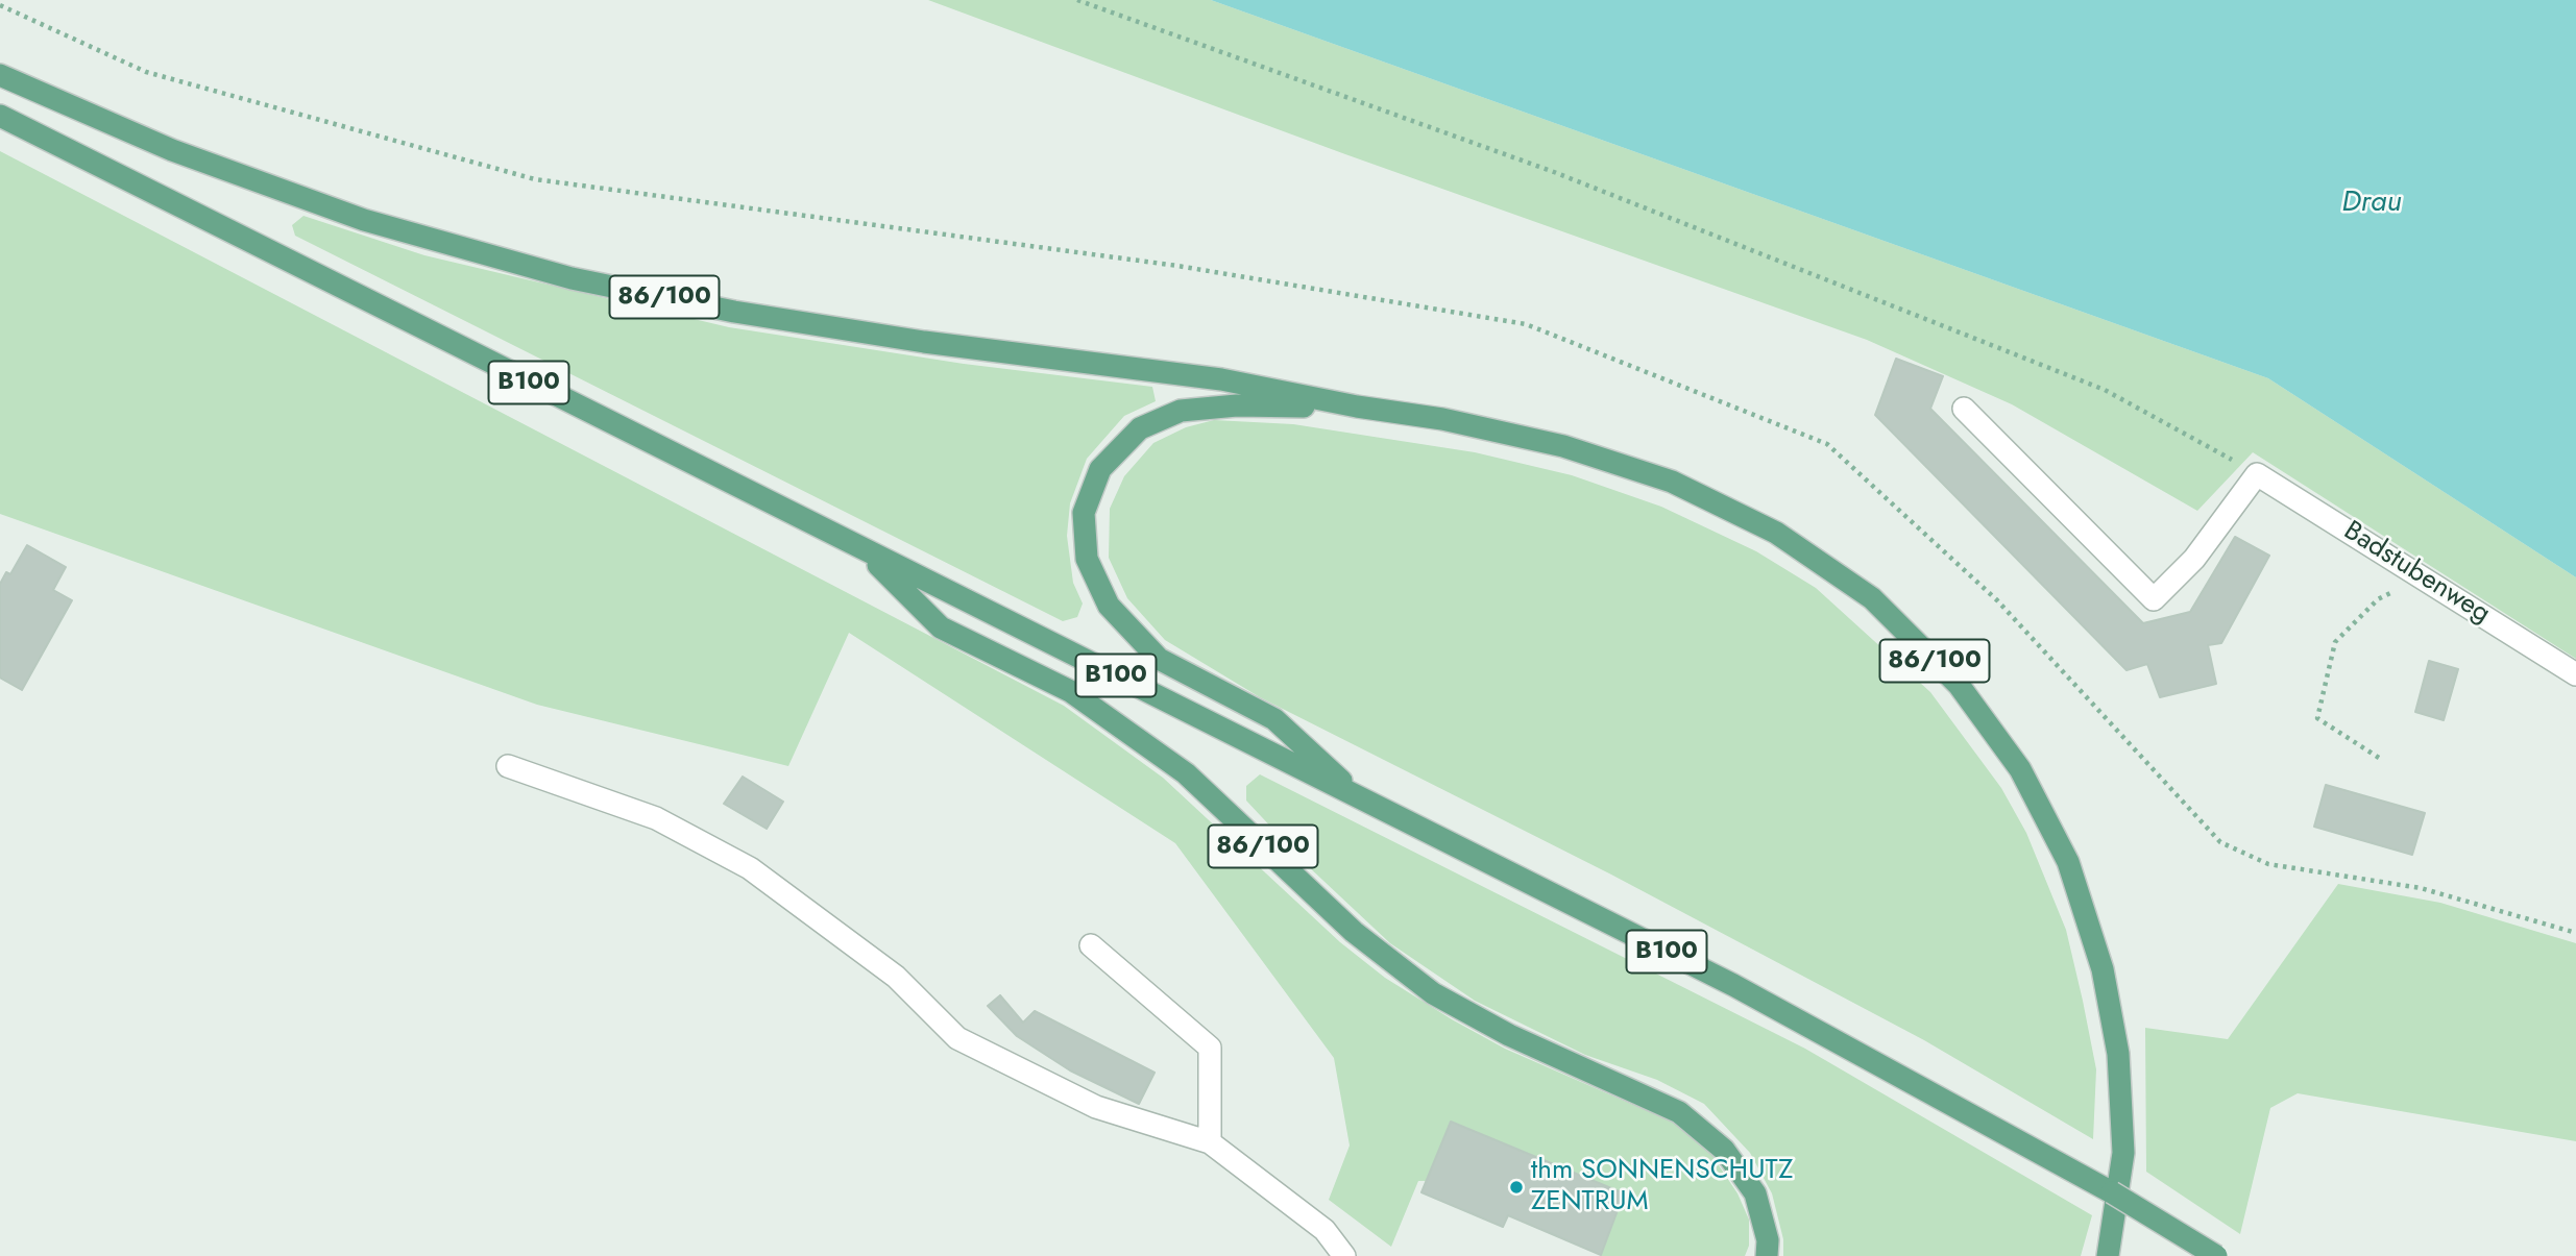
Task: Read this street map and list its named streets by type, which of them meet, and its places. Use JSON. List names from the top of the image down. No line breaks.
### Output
{"streets":{"main road":["86/100","B100"],"street":["Badstubenweg"]},"crossings":[["86/100","B100"]],"water":["Drau"],"places":["thm SONNENSCHUTZ ZENTRUM"]}
